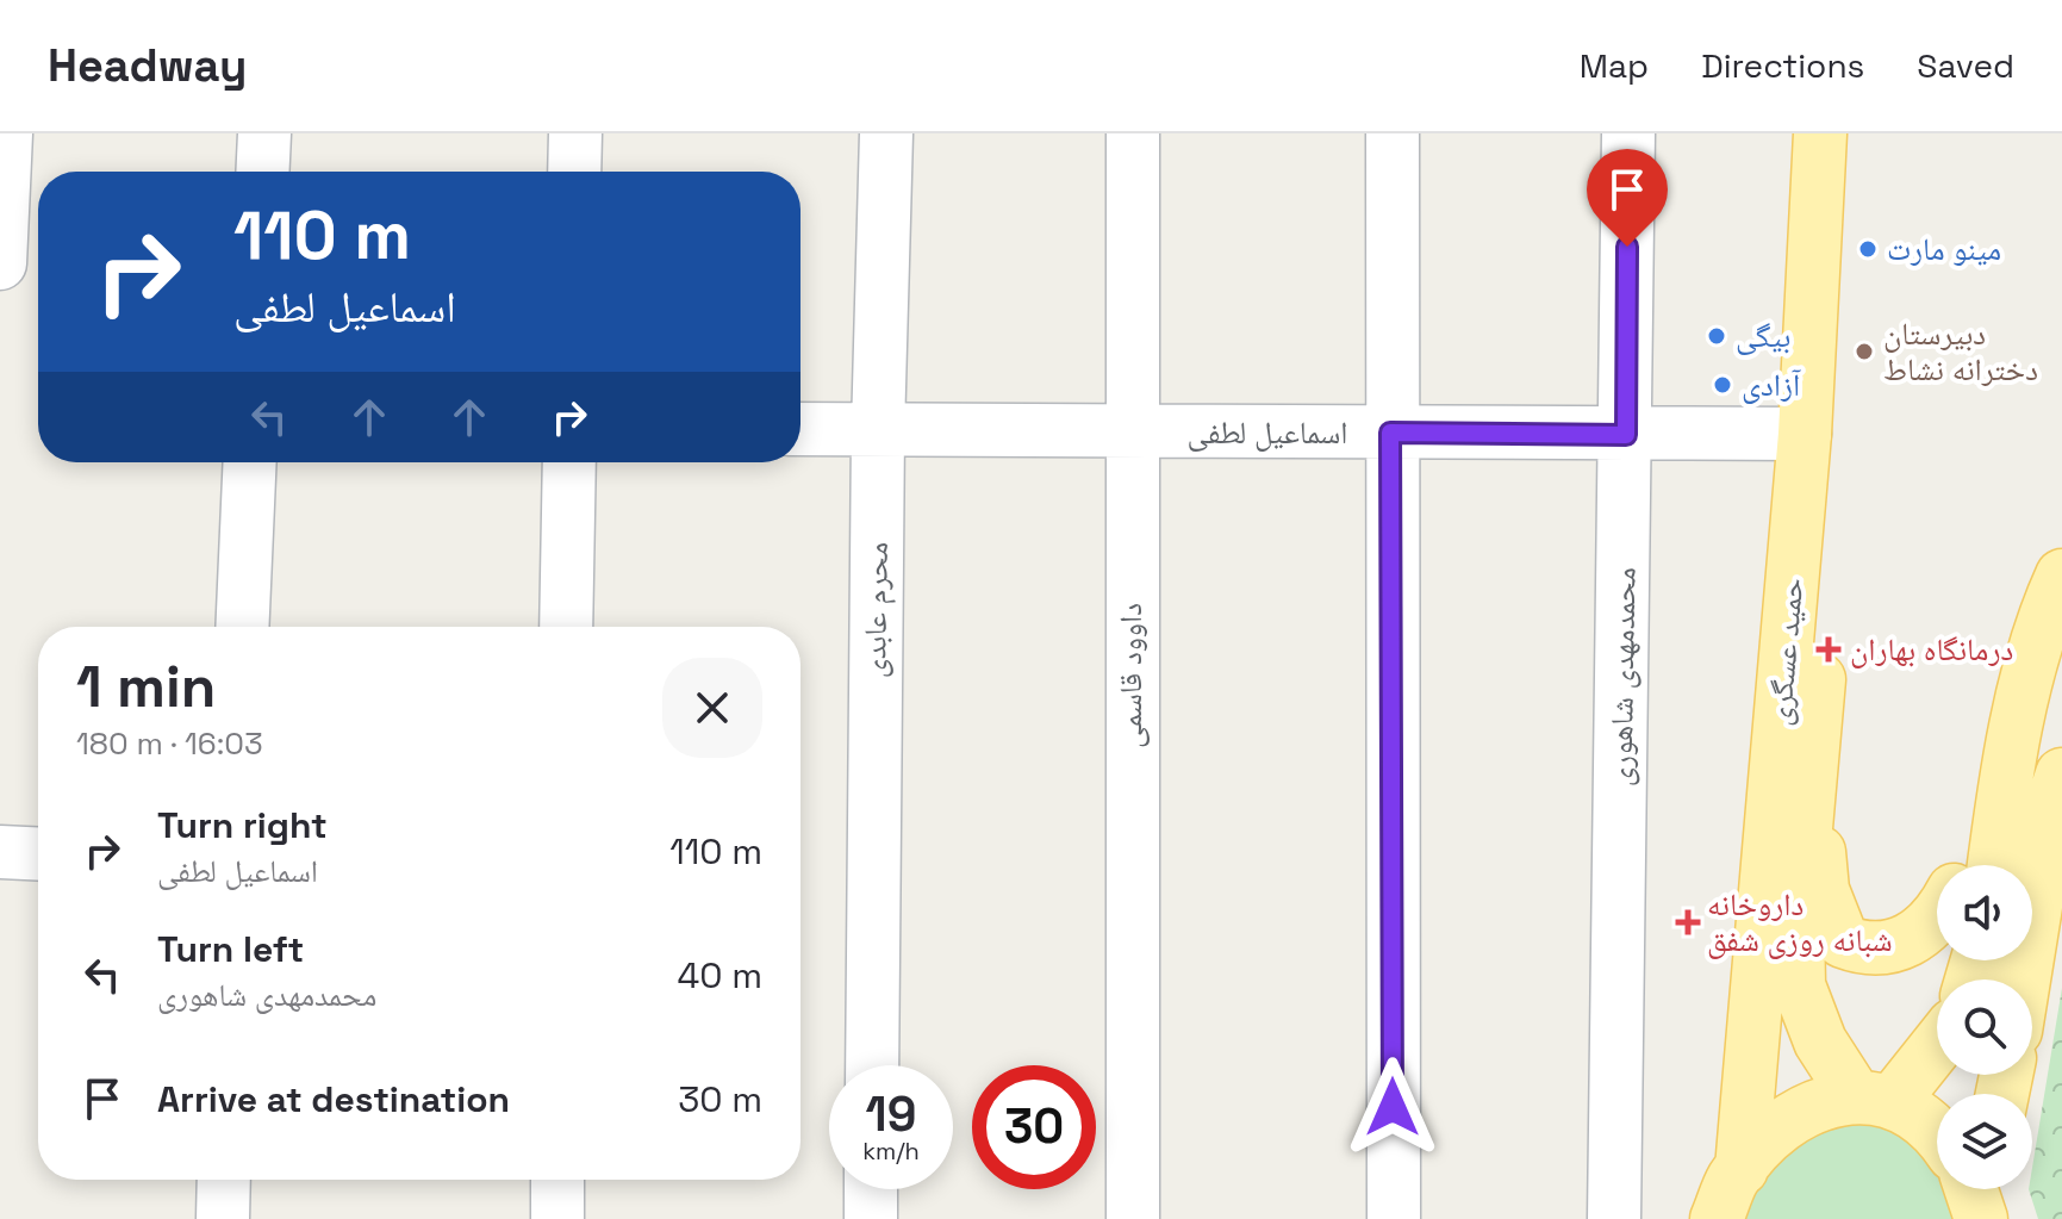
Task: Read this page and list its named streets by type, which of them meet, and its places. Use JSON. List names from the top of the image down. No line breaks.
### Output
{"streets":{"main road":["حمید عسگری"],"street":["اسماعیل لطفی","محرم عابدی","داوود قاسمی","محمدمهدی شاهوری"]},"crossings":[["اسماعیل لطفی","محرم عابدی"],["اسماعیل لطفی","حمید عسگری"],["اسماعیل لطفی","داوود قاسمی"],["اسماعیل لطفی","محمدمهدی شاهوری"]],"places":{"other":["مینو مارت","بیگی","دبیرستان دخترانه نشاط","آزادی"],"health":["درمانگاه بهاران","داروخانه شبانه روزی شفق"]},"page":{"header":"Headway","nav":["Map","Directions","Saved"],"turn":["110 m","اسماعیل لطفی"],"heading":["1 min","180 m · 16:03"],"list":[{"name":"Turn right","note":"اسماعیل لطفی","value":"110 m"},{"name":"Turn left","note":"محمدمهدی شاهوری","value":"40 m"},{"name":"Arrive at destination","value":"30 m"}],"speed":"19 km/h","limit":"30"}}
